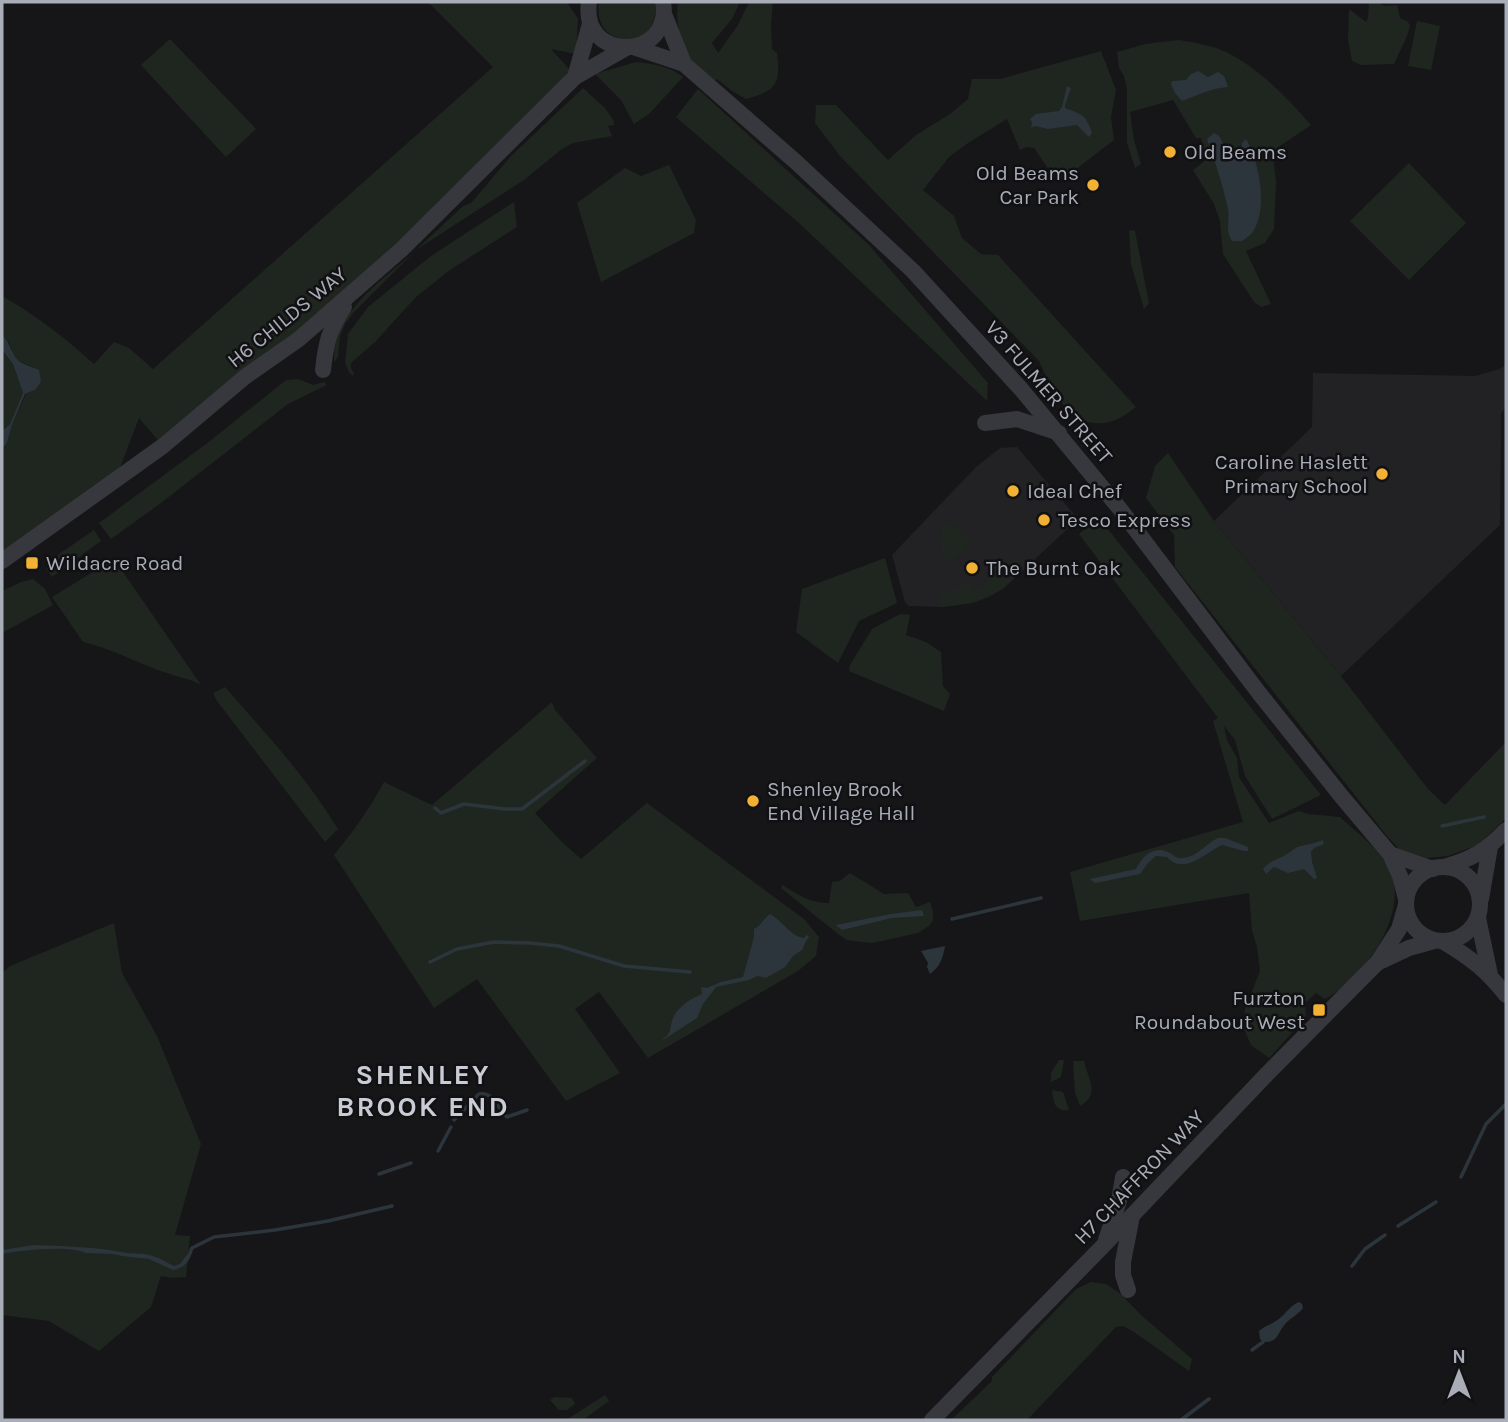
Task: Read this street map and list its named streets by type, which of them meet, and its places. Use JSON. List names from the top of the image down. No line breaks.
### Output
{"streets":{"street":["H6 CHILDS WAY","V3 FULMER STREET","H7 CHAFFRON WAY"]},"crossings":[["H6 CHILDS WAY","V3 FULMER STREET"],["V3 FULMER STREET","H7 CHAFFRON WAY"]],"districts":["SHENLEY BROOK END"],"places":{"other":["Old Beams","Old Beams Car Park","Caroline Haslett Primary School","Ideal Chef","Tesco Express","The Burnt Oak","Shenley Brook End Village Hall"],"transit":["Wildacre Road","Furzton Roundabout West"]},"north":"top"}
